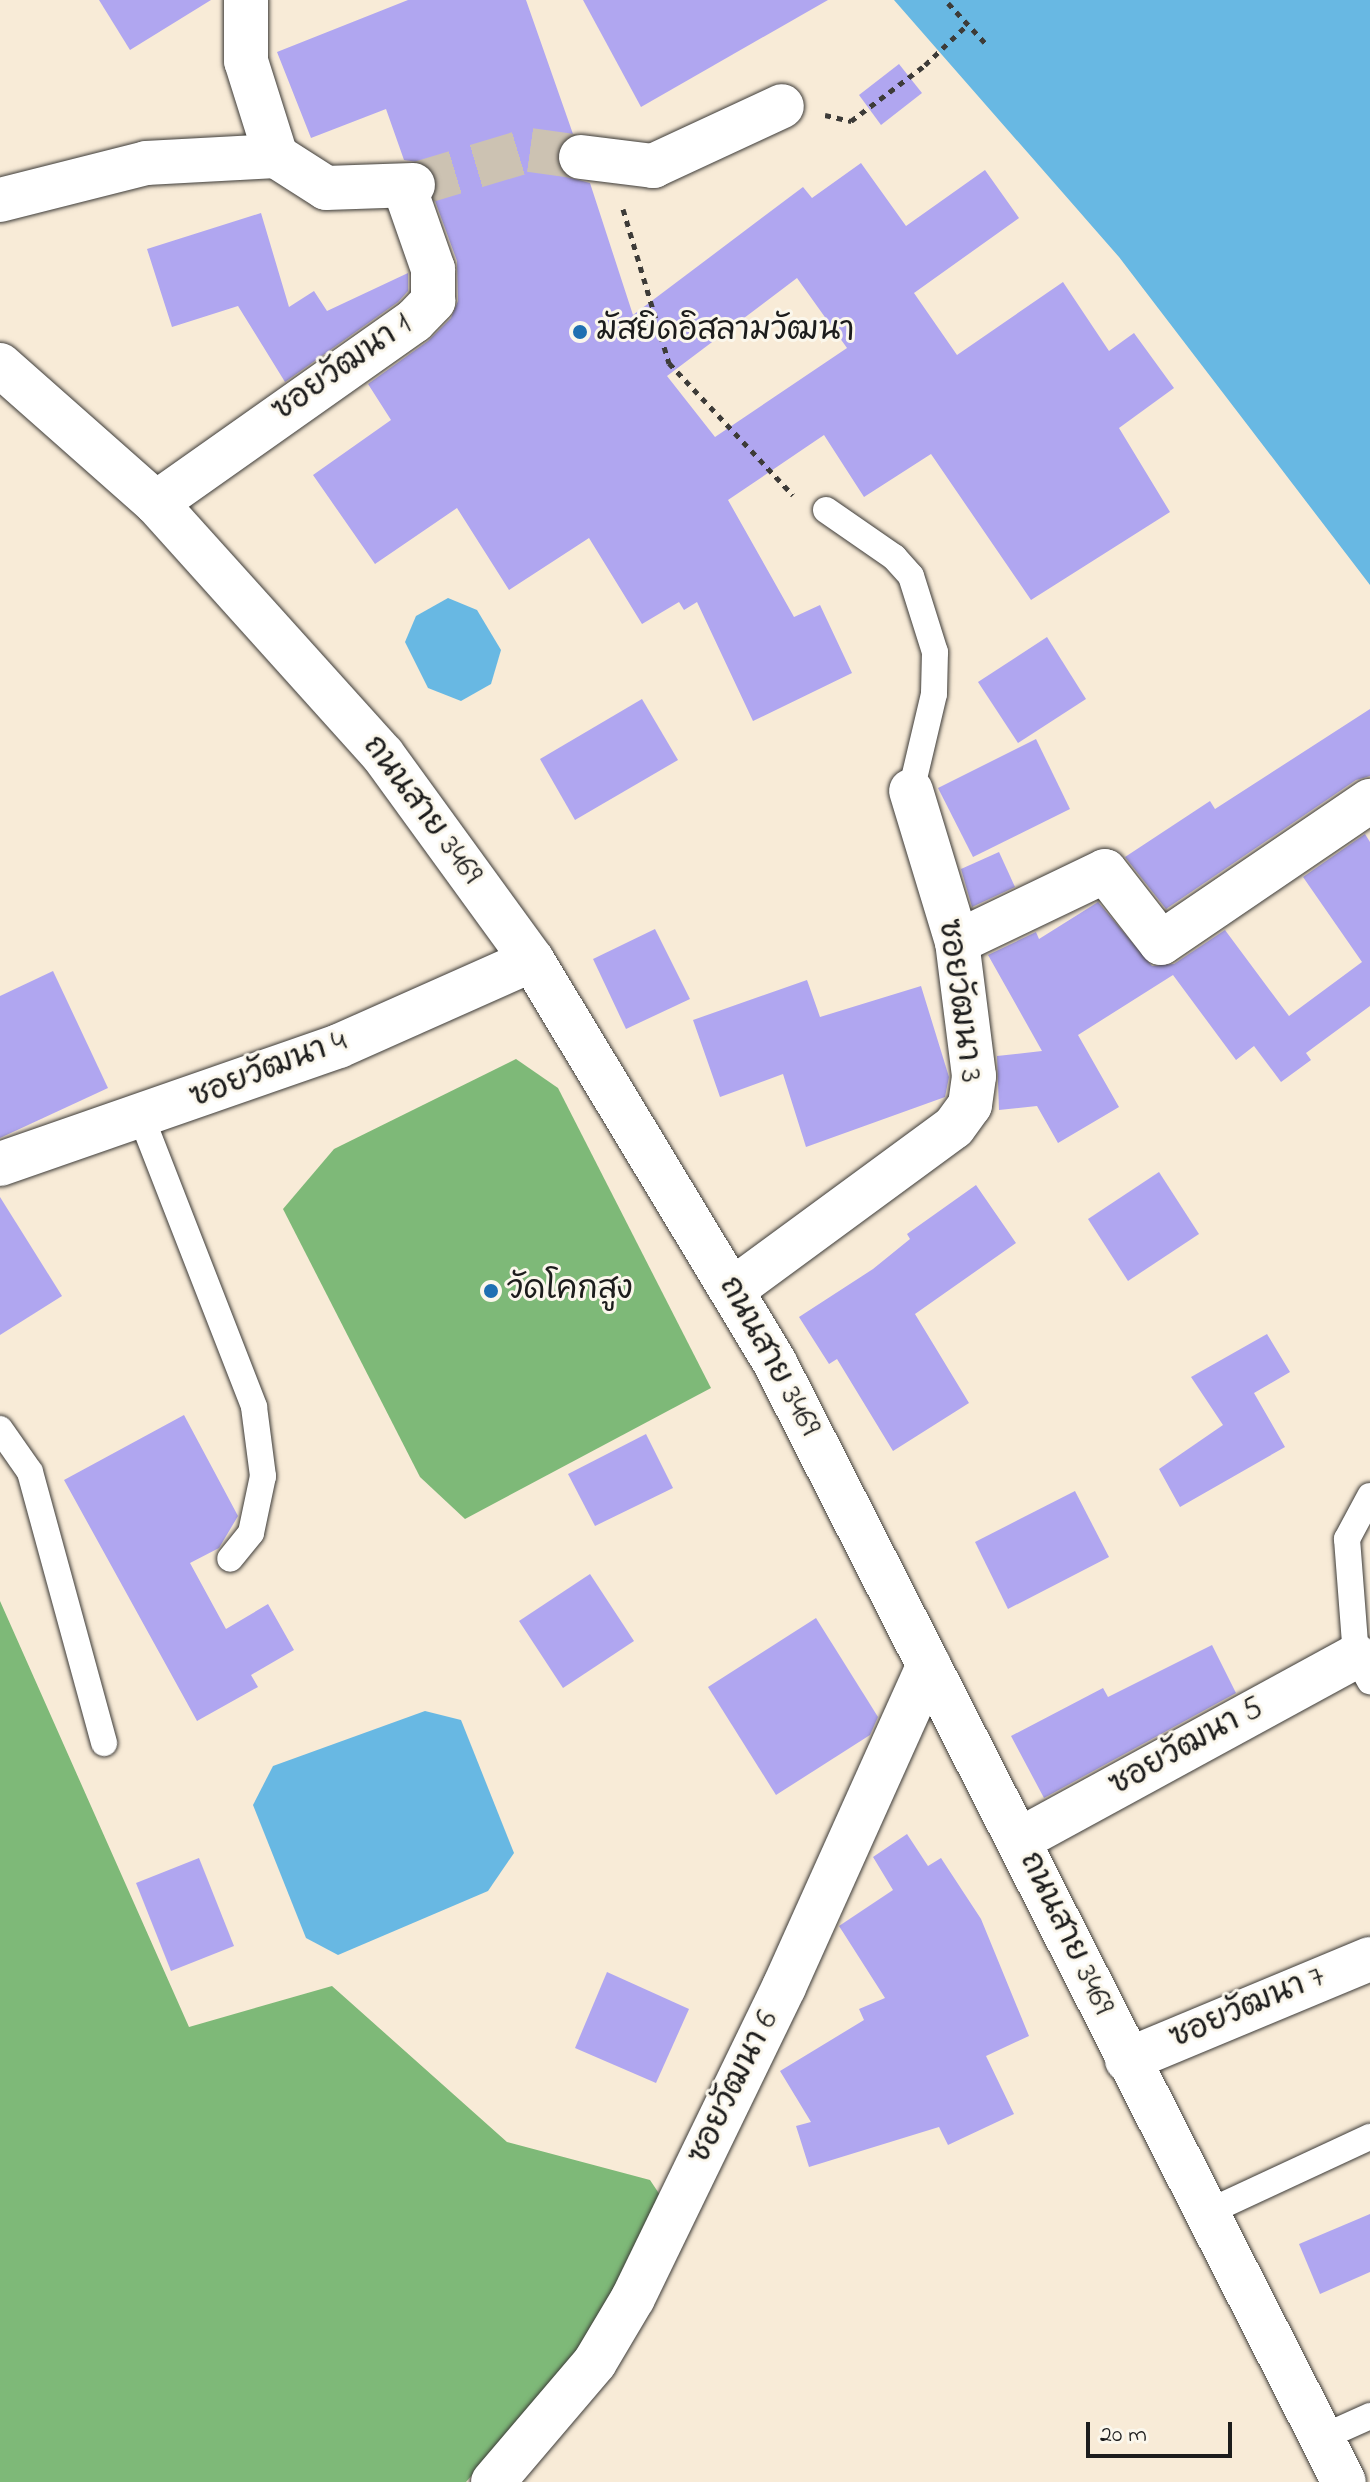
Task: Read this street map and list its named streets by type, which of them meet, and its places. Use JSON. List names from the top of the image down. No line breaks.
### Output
{"streets":{"street":["ซอยวัฒนา 1","ถนนสาย 3469","ซอยวัฒนา 3","ซอยวัฒนา 4","ซอยวัฒนา 5","ซอยวัฒนา 7","ซอยวัฒนา 6"]},"crossings":[["ซอยวัฒนา 1","ถนนสาย 3469"],["ถนนสาย 3469","ซอยวัฒนา 3"],["ถนนสาย 3469","ซอยวัฒนา 4"],["ถนนสาย 3469","ซอยวัฒนา 5"],["ถนนสาย 3469","ซอยวัฒนา 7"],["ถนนสาย 3469","ซอยวัฒนา 6"]],"places":["มัสยิดอิสลามวัฒนา","วัดโคกสูง"],"scale_bar":"20 m"}
